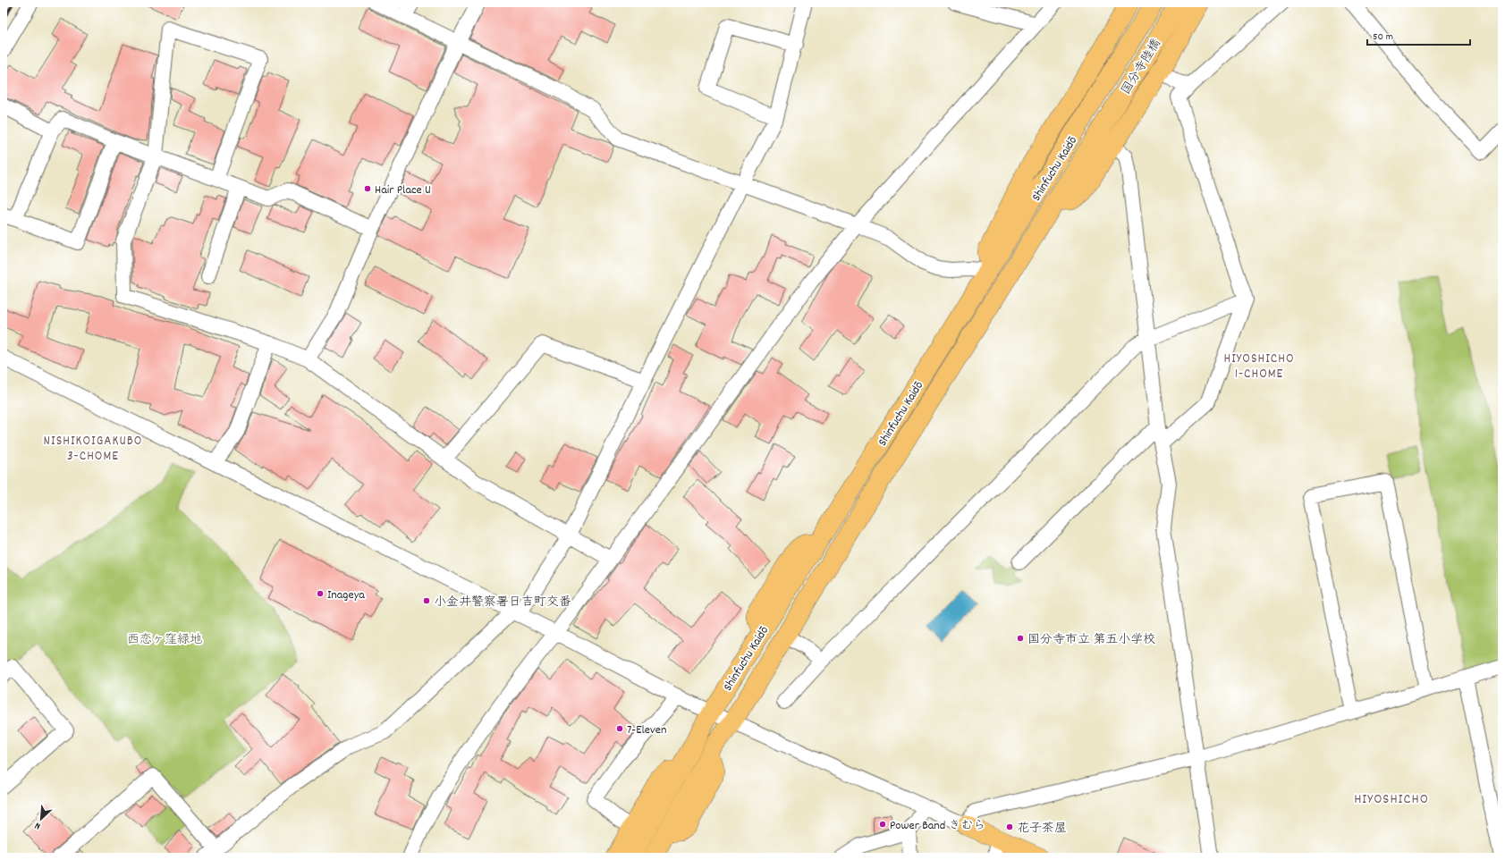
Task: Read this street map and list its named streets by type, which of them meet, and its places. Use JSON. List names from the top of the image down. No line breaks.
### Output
{"streets":{"main road":["国分寺陸橋","Shinfuchu Kaidō"]},"crossings":[["国分寺陸橋","Shinfuchu Kaidō"]],"districts":["HIYOSHICHO 1-CHOME","NISHIKOIGAKUBO 3-CHOME","HIYOSHICHO"],"parks":["西恋ヶ窪緑地"],"places":["Hair Place U","Inageya","小金井警察署日吉町交番","国分寺市立 第五小学校","7-Eleven","Power Band きむら","花子茶屋"],"scale_bar":"50 m","north":"bottom left"}
